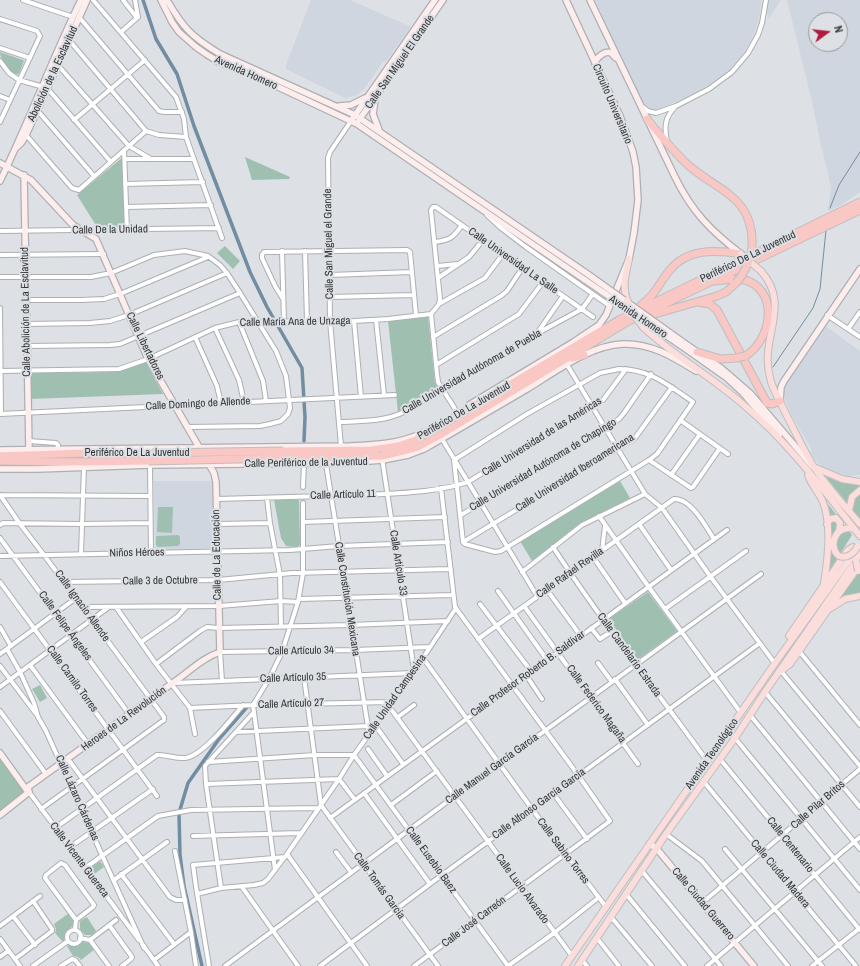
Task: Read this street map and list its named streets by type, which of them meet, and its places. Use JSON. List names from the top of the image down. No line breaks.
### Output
{"streets":{"highway":["Periférico De La Juventud"],"main road":["Calle San Miguel El Grande","Avenida Homero","Abolición de la Esclavitud","Circuito Universitario","Calle Abolición de La Esclavitud","Calle Libertadores","Calle Periférico de la Juventud","Calle de La Educación","Heroes de La Revolución","Avenida Tecnológico","Calle Vicente Guereca","Calle Ciudad Guerrero"],"street":["Calle De la Unidad","Calle San Miguel el Grande","Calle Universidad La Salle","Calle María Ana de Unzaga","Calle Universidad Autónoma de Puebla","Calle Domingo de Allende","Calle Universidad de las Américas","Calle Universidad Autónoma de Chapingo","Calle Universidad Iberoamericana","Calle Artículo 11","Niños Héroes","Calle Artículo 33","Calle Rafael Revilla","Calle 3 de Octubre","Calle Constitución Mexicana","Calle Ignacio Allende","Calle Felipe Ángeles","Calle Artículo 34","Calle Candelario Estrada","Calle Profesor Roberto B. Saldívar","Calle Artículo 35","Calle Camilo Torres","Calle Unidad Campesina","Calle Artículo 27","Calle Federico Magaña","Calle Manuel García García","Calle Lázaro Cárdenas","Calle Alfonso García García","Calle Pilar Britos","Calle Centenario","Calle Sabino Torres","Calle Eusebio Baez","Calle Ciudad Madera","Calle Tomás García","Calle Lucio Alvarado","Calle José Carreón"]},"crossings":[["Calle San Miguel El Grande","Avenida Homero"],["Calle San Miguel El Grande","Calle San Miguel el Grande"],["Avenida Homero","Circuito Universitario"],["Avenida Homero","Calle San Miguel el Grande"],["Abolición de la Esclavitud","Calle Libertadores"],["Calle De la Unidad","Calle Abolición de La Esclavitud"],["Calle De la Unidad","Calle Libertadores"],["Calle San Miguel el Grande","Calle María Ana de Unzaga"],["Calle San Miguel el Grande","Calle Universidad Autónoma de Puebla"],["Calle San Miguel el Grande","Calle Domingo de Allende"],["Calle San Miguel el Grande","Calle Periférico de la Juventud"],["Periférico De La Juventud","Calle Periférico de la Juventud"],["Periférico De La Juventud","Calle Artículo 33"],["Calle Universidad La Salle","Calle Universidad Autónoma de Puebla"],["Calle Abolición de La Esclavitud","Calle María Ana de Unzaga"],["Calle Abolición de La Esclavitud","Calle Libertadores"],["Calle Abolición de La Esclavitud","Calle Domingo de Allende"],["Calle Abolición de La Esclavitud","Calle Periférico de la Juventud"],["Calle María Ana de Unzaga","Calle Libertadores"],["Calle Libertadores","Calle Domingo de Allende"],["Calle Libertadores","Calle Periférico de la Juventud"],["Calle Universidad de las Américas","Calle Artículo 11"],["Calle Periférico de la Juventud","Calle Artículo 33"],["Calle Periférico de la Juventud","Calle Constitución Mexicana"],["Calle Artículo 11","Calle de La Educación"],["Calle Artículo 11","Calle Artículo 33"],["Calle Artículo 11","Calle Constitución Mexicana"],["Niños Héroes","Calle de La Educación"],["Niños Héroes","Calle Artículo 33"],["Niños Héroes","Calle Constitución Mexicana"],["Niños Héroes","Calle Ignacio Allende"],["Niños Héroes","Calle Felipe Ángeles"],["Calle de La Educación","Calle 3 de Octubre"],["Calle de La Educación","Calle Artículo 34"],["Calle de La Educación","Calle Artículo 35"],["Calle de La Educación","Heroes de La Revolución"],["Calle Artículo 33","Calle Artículo 34"],["Calle Artículo 33","Calle Artículo 35"],["Calle Artículo 33","Calle Unidad Campesina"],["Calle Rafael Revilla","Calle Candelario Estrada"],["Calle Rafael Revilla","Calle Profesor Roberto B. Saldívar"],["Calle Rafael Revilla","Calle Federico Magaña"],["Calle 3 de Octubre","Calle Ignacio Allende"],["Calle Constitución Mexicana","Calle Artículo 34"],["Calle Constitución Mexicana","Calle Artículo 35"],["Calle Constitución Mexicana","Calle Unidad Campesina"],["Calle Constitución Mexicana","Calle Artículo 27"],["Calle Ignacio Allende","Calle Camilo Torres"],["Calle Ignacio Allende","Heroes de La Revolución"],["Calle Felipe Ángeles","Heroes de La Revolución"],["Calle Artículo 34","Calle Unidad Campesina"],["Calle Artículo 34","Heroes de La Revolución"],["Calle Candelario Estrada","Calle Profesor Roberto B. Saldívar"],["Calle Candelario Estrada","Avenida Tecnológico"],["Calle Candelario Estrada","Calle Manuel García García"],["Calle Candelario Estrada","Calle Alfonso García García"],["Calle Profesor Roberto B. Saldívar","Calle Federico Magaña"],["Calle Profesor Roberto B. Saldívar","Calle Sabino Torres"],["Calle Profesor Roberto B. Saldívar","Calle Eusebio Baez"],["Calle Profesor Roberto B. Saldívar","Calle Tomás García"],["Calle Profesor Roberto B. Saldívar","Calle Lucio Alvarado"],["Calle Artículo 35","Calle Unidad Campesina"],["Calle Artículo 35","Heroes de La Revolución"],["Calle Camilo Torres","Heroes de La Revolución"],["Calle Unidad Campesina","Calle Artículo 27"],["Calle Unidad Campesina","Calle Sabino Torres"],["Calle Unidad Campesina","Calle Eusebio Baez"],["Calle Unidad Campesina","Calle Tomás García"],["Calle Unidad Campesina","Calle Lucio Alvarado"],["Calle Artículo 27","Calle Lucio Alvarado"],["Calle Federico Magaña","Calle Manuel García García"],["Calle Federico Magaña","Calle Alfonso García García"],["Heroes de La Revolución","Calle Lázaro Cárdenas"],["Heroes de La Revolución","Calle Vicente Guereca"],["Avenida Tecnológico","Calle Centenario"],["Avenida Tecnológico","Calle Sabino Torres"],["Avenida Tecnológico","Calle Ciudad Madera"],["Avenida Tecnológico","Calle Lucio Alvarado"],["Avenida Tecnológico","Calle Ciudad Guerrero"],["Calle Manuel García García","Calle Sabino Torres"],["Calle Manuel García García","Calle Eusebio Baez"],["Calle Manuel García García","Calle Tomás García"],["Calle Manuel García García","Calle Lucio Alvarado"],["Calle Lázaro Cárdenas","Calle Vicente Guereca"],["Calle Alfonso García García","Calle Sabino Torres"],["Calle Alfonso García García","Calle Eusebio Baez"],["Calle Alfonso García García","Calle Tomás García"],["Calle Alfonso García García","Calle Lucio Alvarado"],["Calle Alfonso García García","Calle José Carreón"],["Calle Pilar Britos","Calle Centenario"],["Calle Pilar Britos","Calle Ciudad Madera"],["Calle Pilar Britos","Calle Ciudad Guerrero"],["Calle Sabino Torres","Calle José Carreón"],["Calle Eusebio Baez","Calle José Carreón"],["Calle Tomás García","Calle José Carreón"],["Calle Lucio Alvarado","Calle José Carreón"]],"north":"right"}
